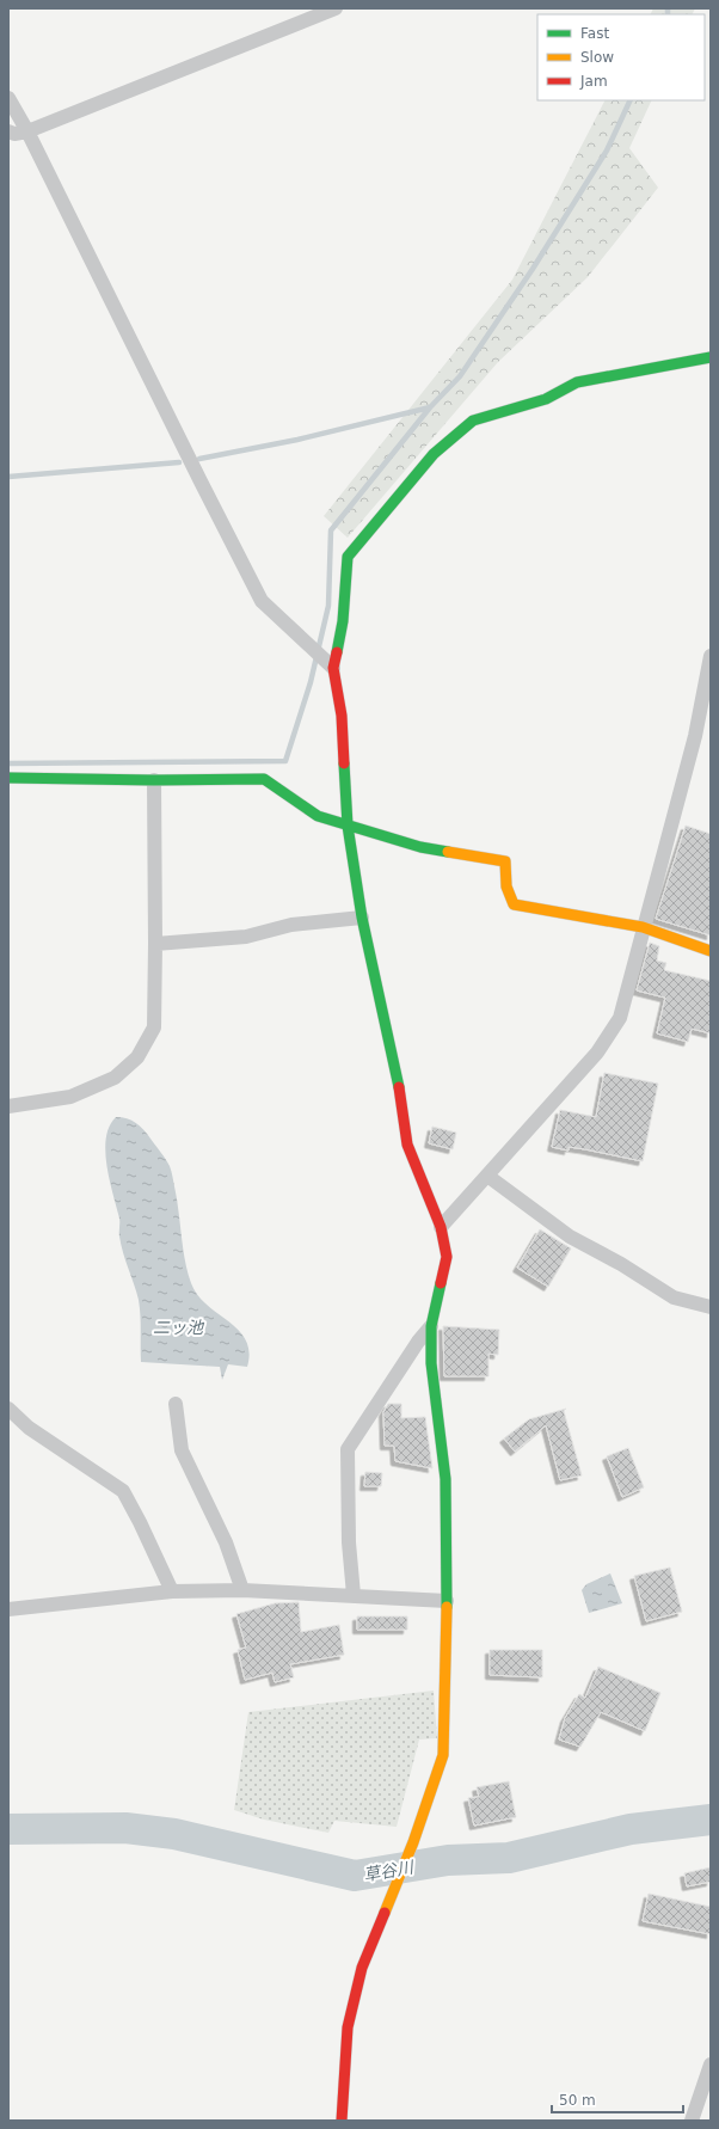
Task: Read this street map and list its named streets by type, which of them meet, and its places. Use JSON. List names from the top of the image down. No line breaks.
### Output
{"water":["二ッ池","草谷川"],"legend":["Fast","Slow","Jam"],"scale_bar":"50 m"}
